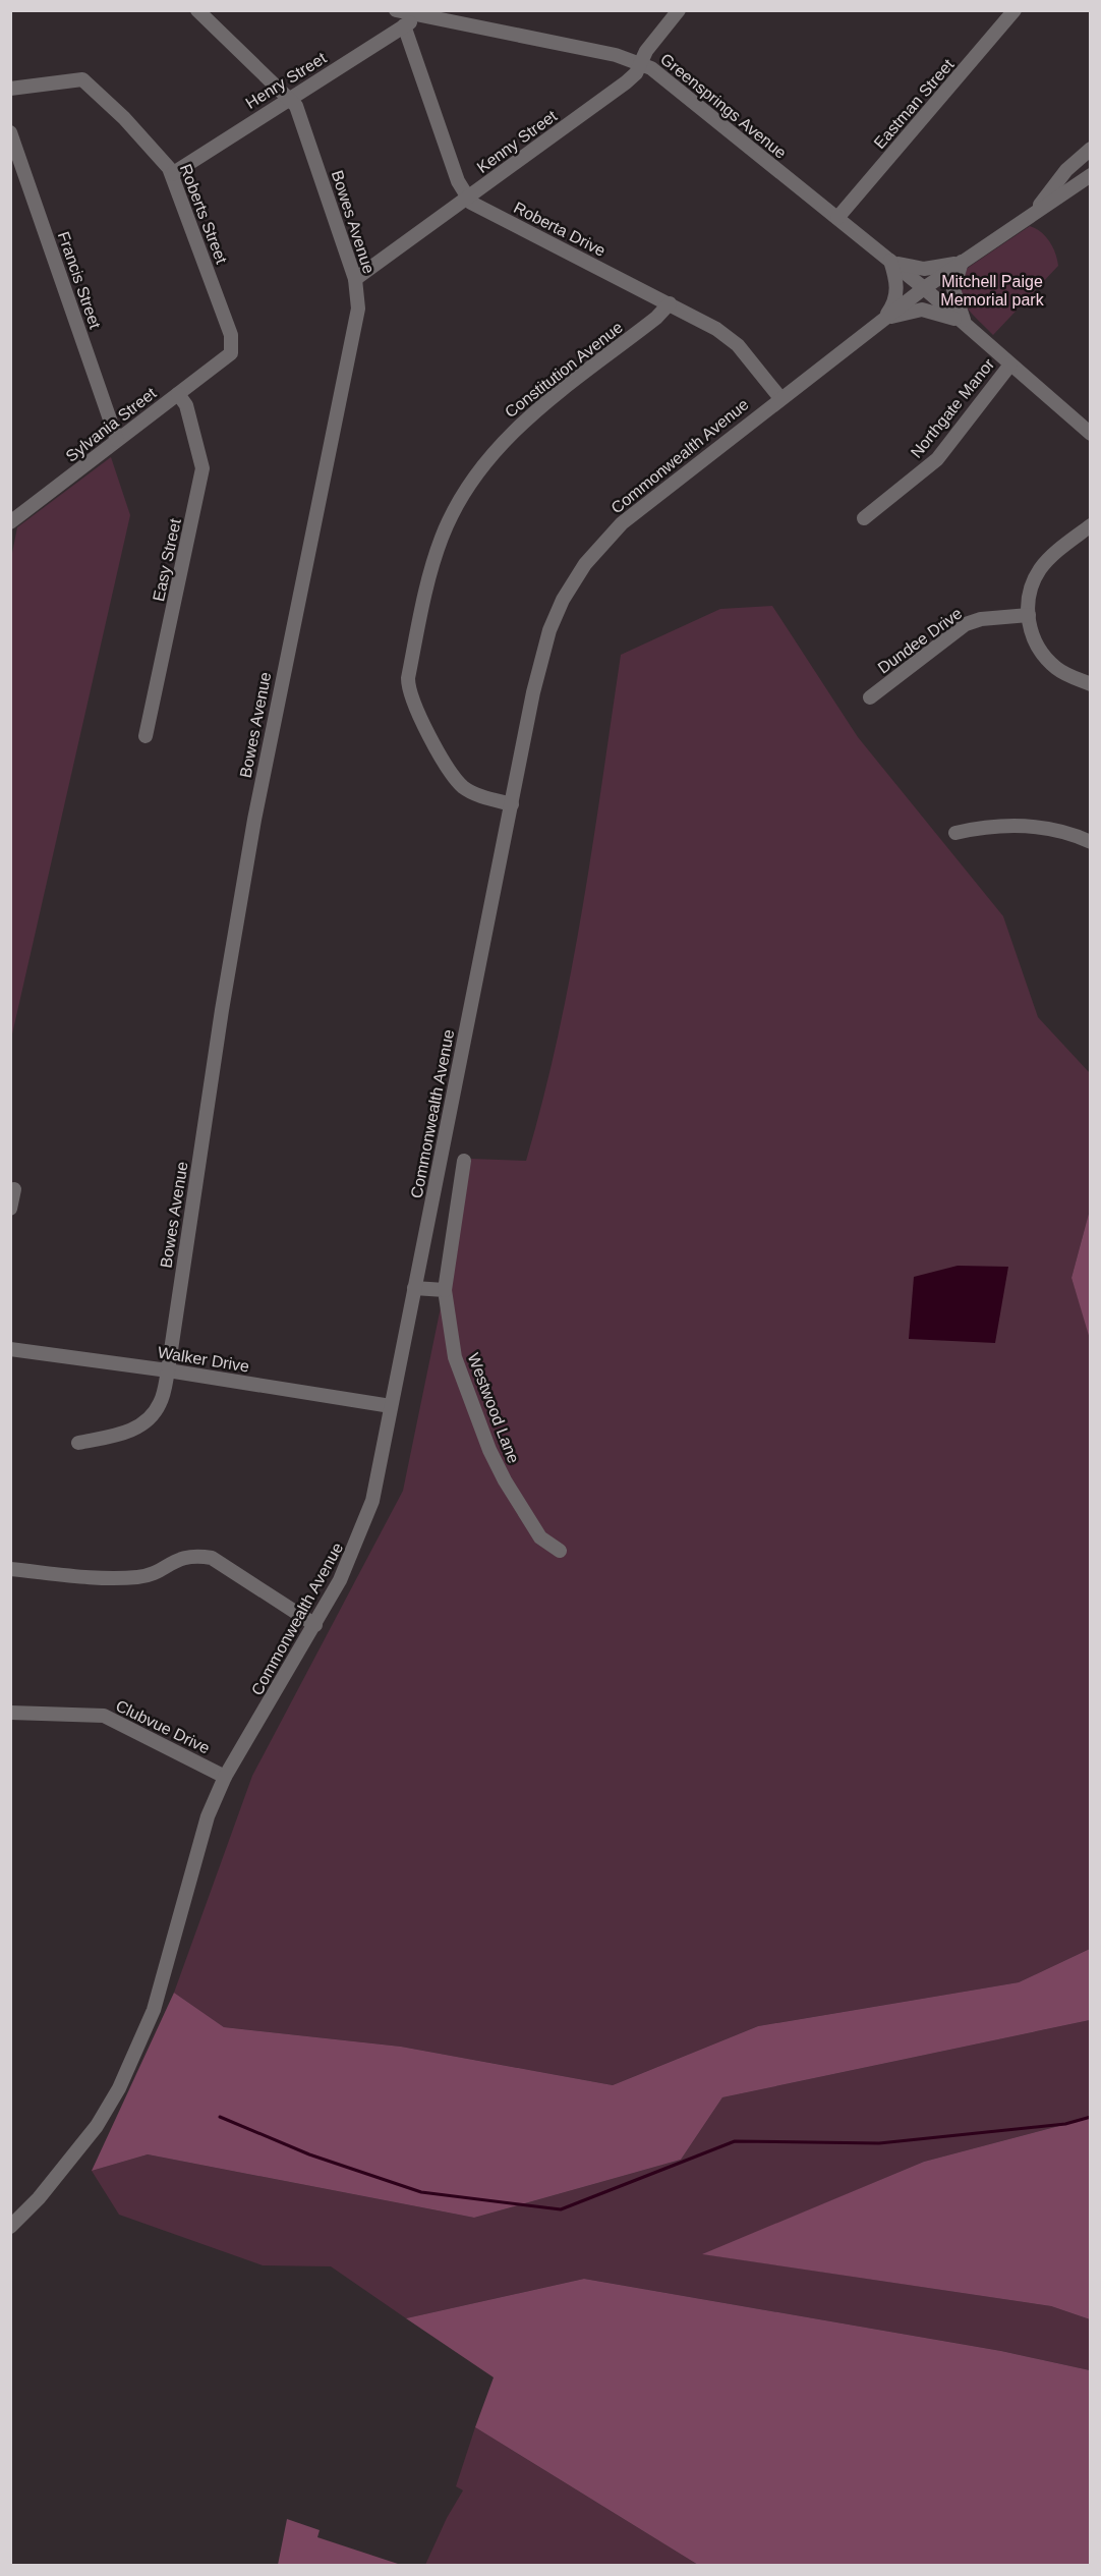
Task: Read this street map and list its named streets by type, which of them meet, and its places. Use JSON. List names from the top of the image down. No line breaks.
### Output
{"streets":{"street":["Henry Street","Eastman Street","Greensprings Avenue","Kenny Street","Roberts Street","Bowes Avenue","Roberta Drive","Francis Street","Constitution Avenue","Northgate Manor","Sylvania Street","Commonwealth Avenue","Easy Street","Dundee Drive","Walker Drive","Westwood Lane","Clubvue Drive"]},"crossings":[["Henry Street","Greensprings Avenue"],["Henry Street","Roberts Street"],["Henry Street","Bowes Avenue"],["Eastman Street","Greensprings Avenue"],["Greensprings Avenue","Kenny Street"],["Greensprings Avenue","Northgate Manor"],["Greensprings Avenue","Commonwealth Avenue"],["Kenny Street","Bowes Avenue"],["Kenny Street","Roberta Drive"],["Roberts Street","Sylvania Street"],["Bowes Avenue","Walker Drive"],["Roberta Drive","Constitution Avenue"],["Roberta Drive","Commonwealth Avenue"],["Francis Street","Sylvania Street"],["Constitution Avenue","Commonwealth Avenue"],["Sylvania Street","Easy Street"],["Commonwealth Avenue","Walker Drive"],["Commonwealth Avenue","Clubvue Drive"]],"parks":["Mitchell Paige Memorial park"]}
